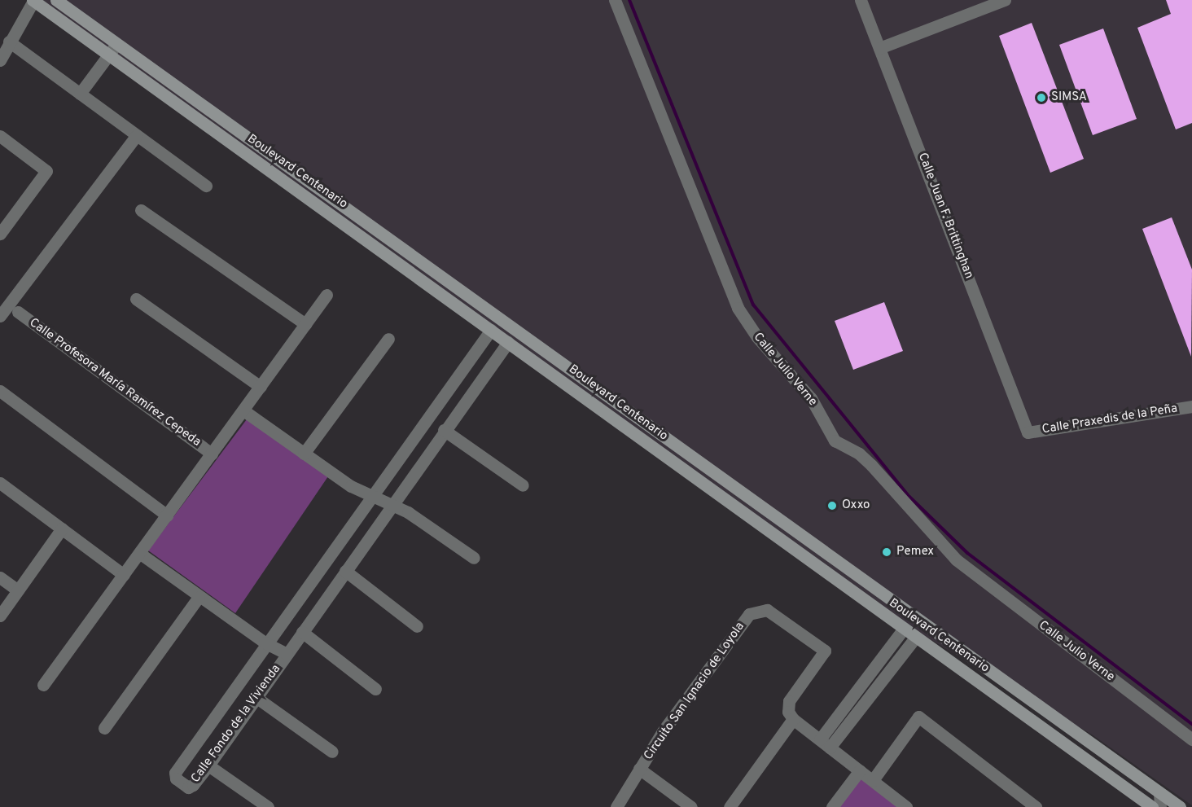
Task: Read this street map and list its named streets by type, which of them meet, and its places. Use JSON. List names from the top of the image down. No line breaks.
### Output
{"streets":{"main road":["Boulevard Centenario"],"street":["Calle Juan F. Brittinghan","Calle Julio Verne","Calle Profesora María Ramírez Cepeda","Calle Praxedis de la Peña","Circuito San Ignacio de Loyola","Calle Fondo de la Vivienda"]},"crossings":[["Boulevard Centenario","Calle Fondo de la Vivienda"],["Calle Juan F. Brittinghan","Calle Praxedis de la Peña"]],"places":["SIMSA","Oxxo","Pemex"]}
